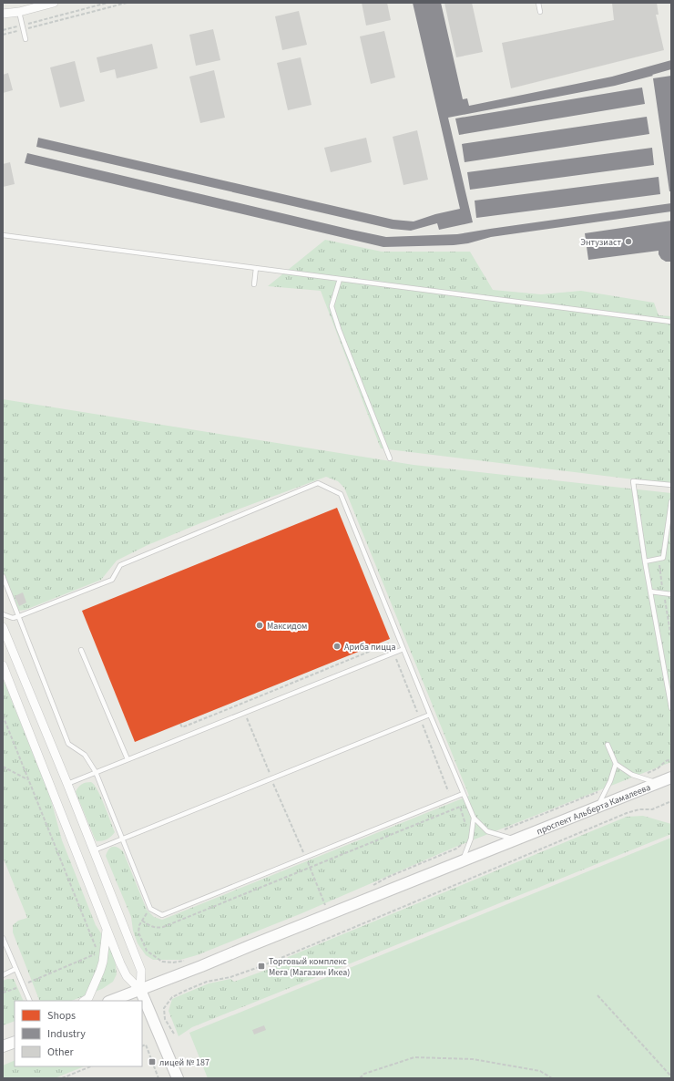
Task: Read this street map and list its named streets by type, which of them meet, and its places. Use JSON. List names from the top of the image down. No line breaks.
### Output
{"streets":{"main road":["проспект Альберта Камалеева"]},"places":{"other":["Энтузиаст","Максидом","Ариба пицца"],"transit":["Торговый комплекс Мега (Магазин Икеа)","лицей № 187"]},"legend":["Shops","Industry","Other"]}
